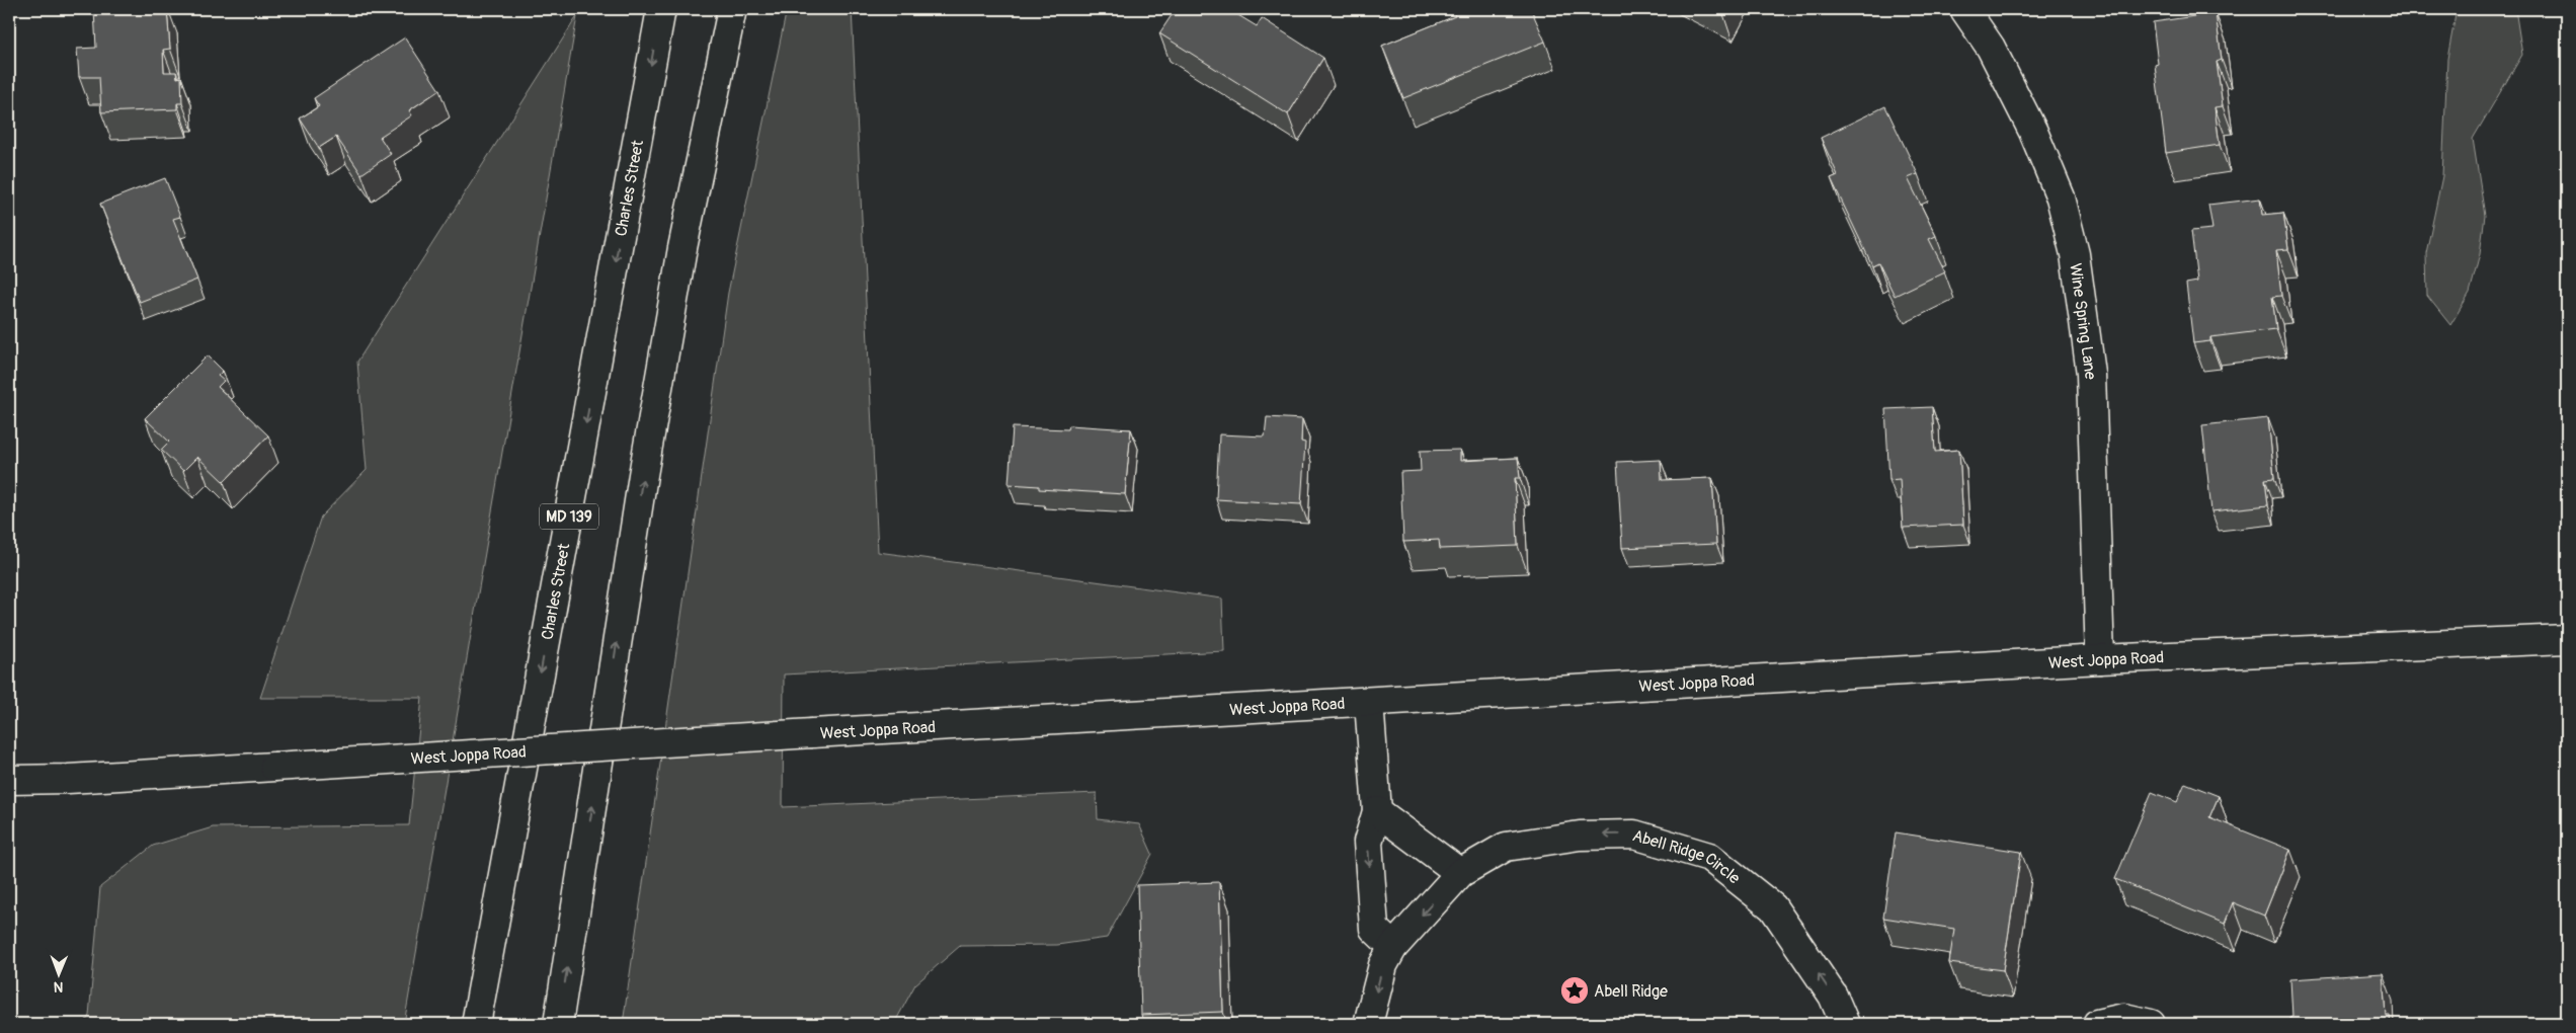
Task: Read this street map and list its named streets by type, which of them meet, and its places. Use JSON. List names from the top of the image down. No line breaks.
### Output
{"streets":{"street":["Charles Street","Wine Spring Lane","MD 139","West Joppa Road","Abell Ridge Circle"]},"crossings":[["Wine Spring Lane","West Joppa Road"]],"places":{"place":["Abell Ridge"]},"north":"bottom"}
